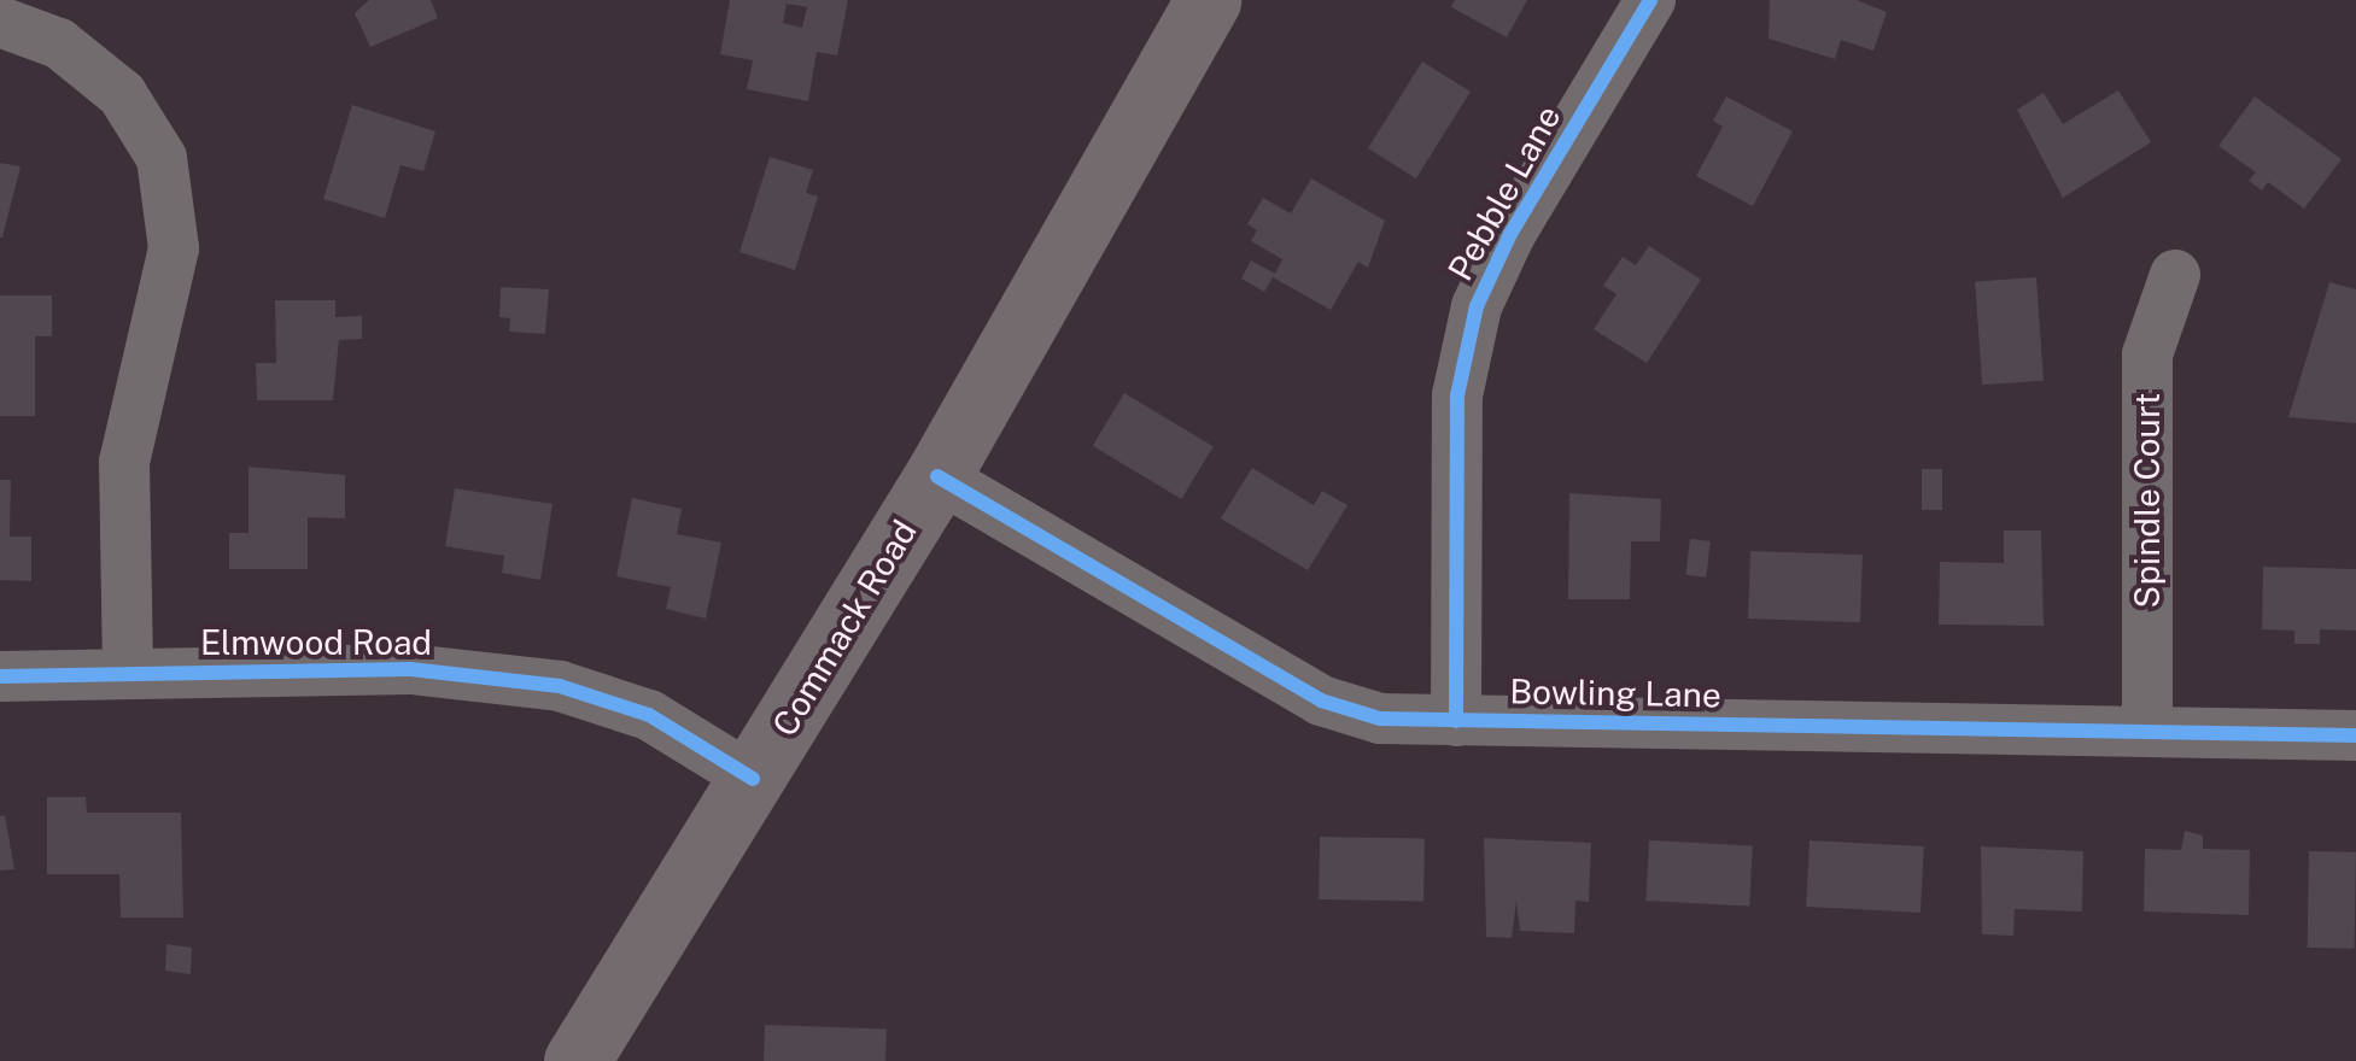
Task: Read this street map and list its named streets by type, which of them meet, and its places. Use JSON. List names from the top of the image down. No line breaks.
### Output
{"streets":{"main road":["Commack Road"],"street":["Pebble Lane","Spindle Court","Elmwood Road","Bowling Lane"]},"crossings":[["Pebble Lane","Bowling Lane"],["Spindle Court","Bowling Lane"],["Commack Road","Elmwood Road"],["Commack Road","Bowling Lane"]]}
